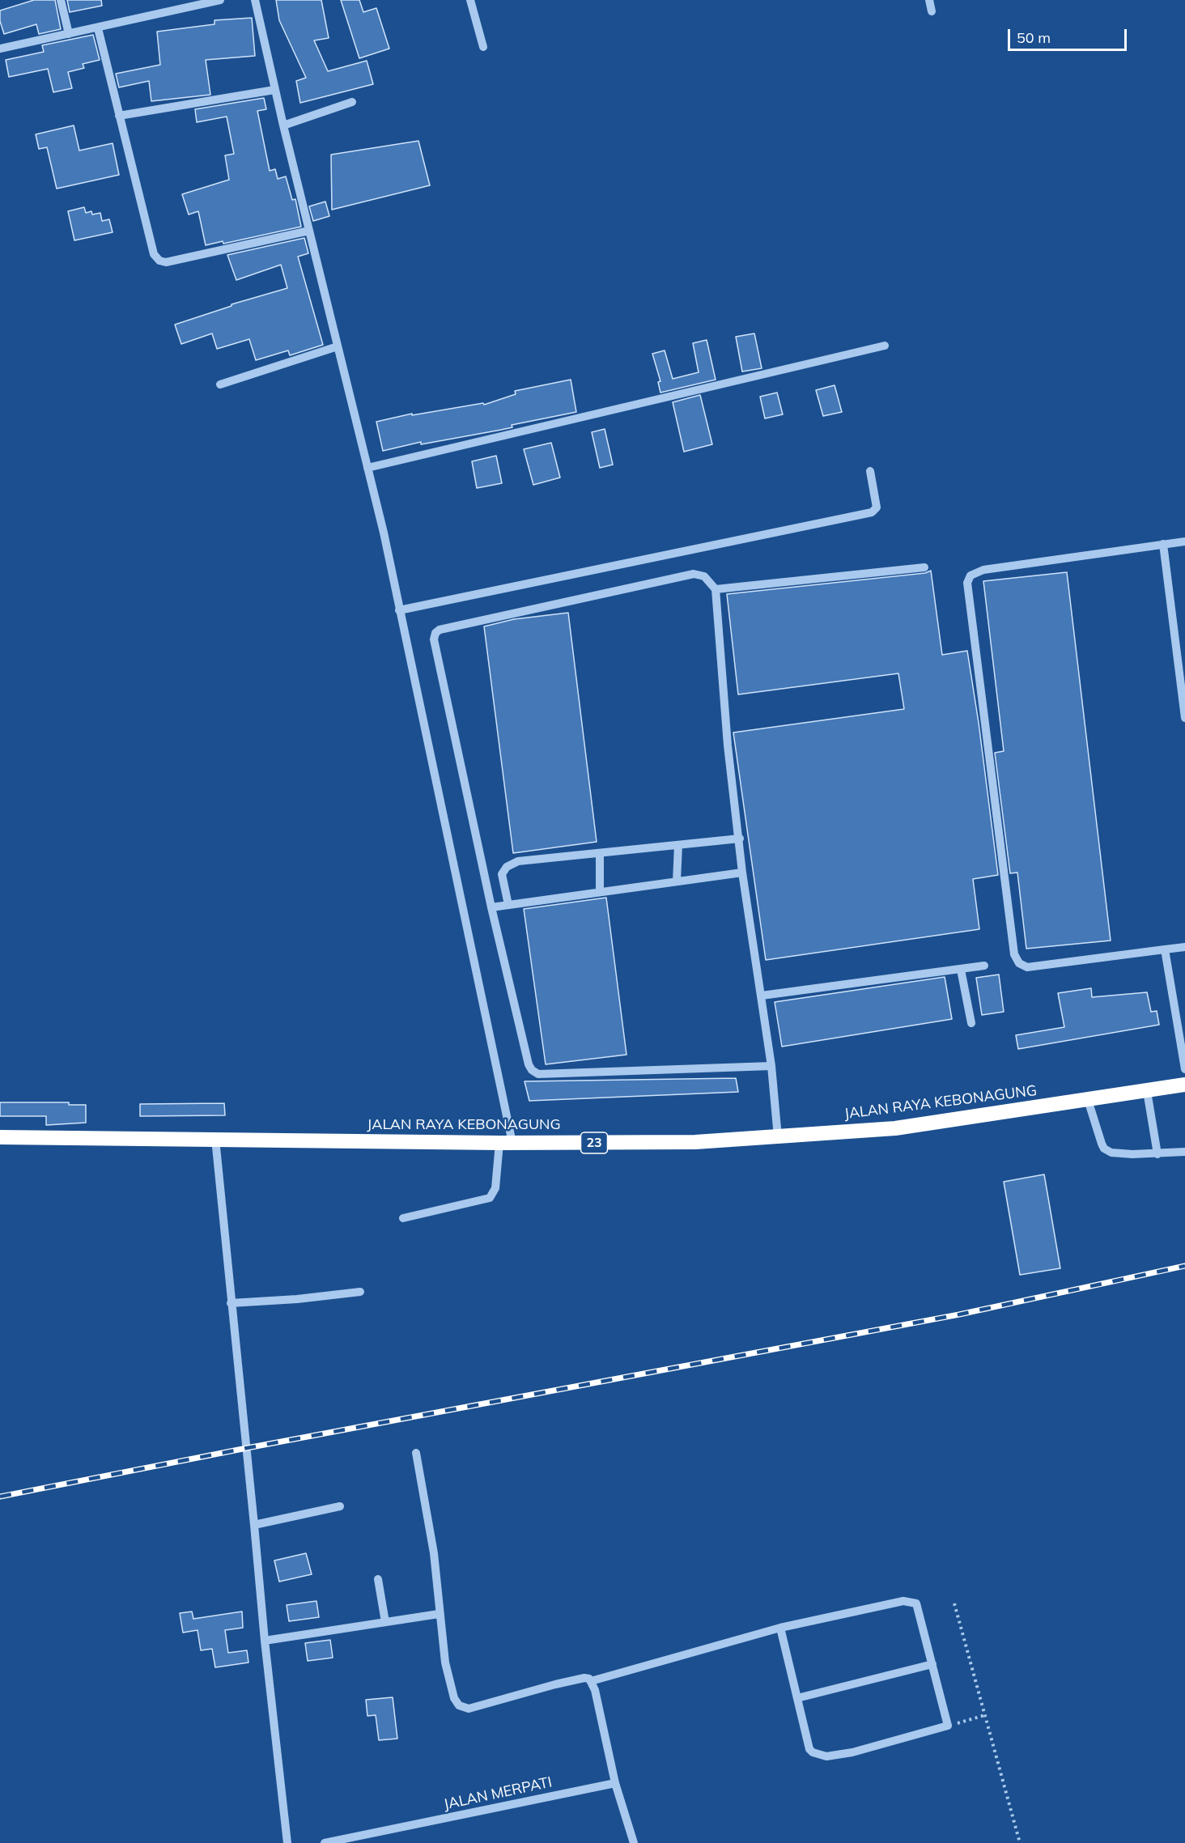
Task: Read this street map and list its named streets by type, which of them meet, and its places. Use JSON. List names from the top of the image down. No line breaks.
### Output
{"streets":{"highway":["JALAN RAYA KEBONAGUNG","23"],"street":["JALAN MERPATI"]},"scale_bar":"50 m"}
